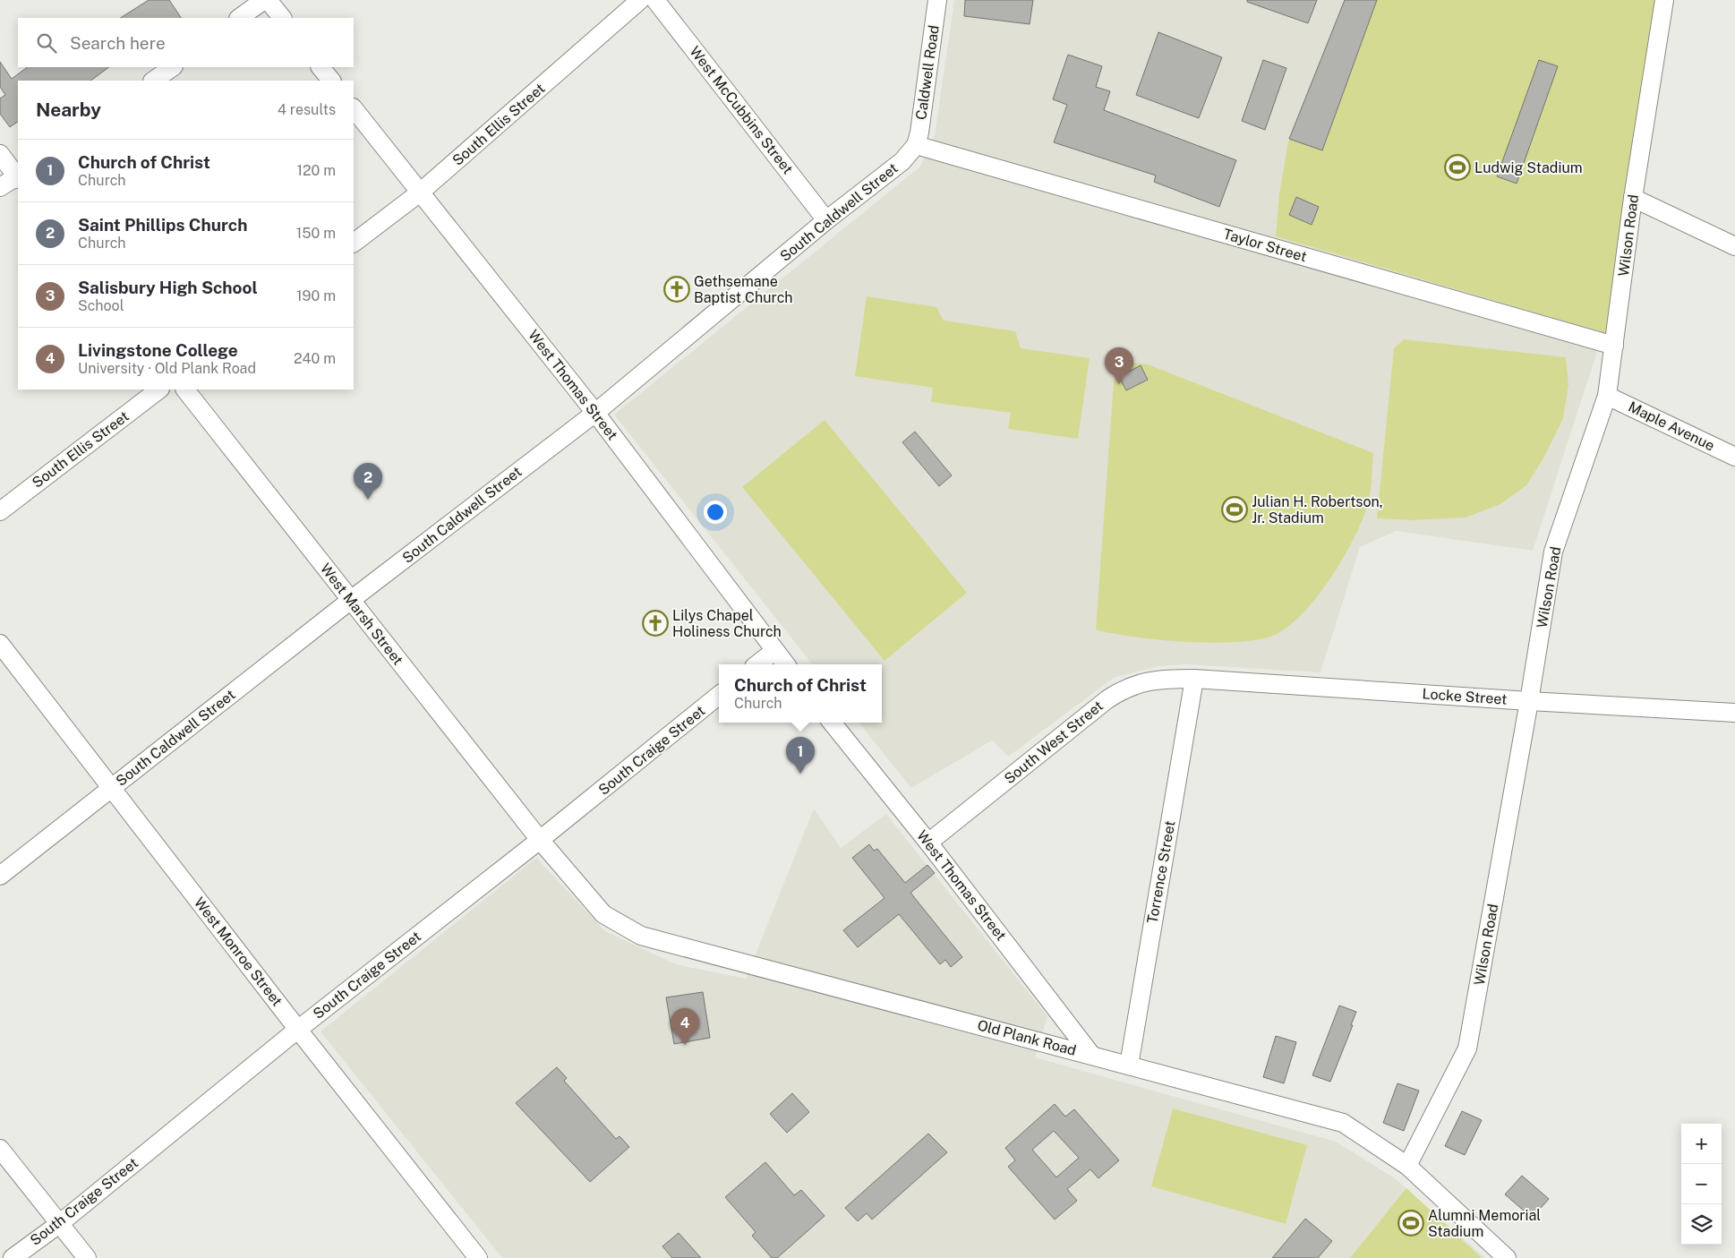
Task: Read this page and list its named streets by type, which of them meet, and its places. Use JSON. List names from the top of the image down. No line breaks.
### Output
{"streets":{"street":["Caldwell Road","West McCubbins Street","South Ellis Street","South Caldwell Street","Wilson Road","Taylor Street","West Thomas Street","Maple Avenue","West Marsh Street","Locke Street","South West Street","South Craige Street","Torrence Street","West Monroe Street","Old Plank Road"]},"crossings":[["Caldwell Road","South Caldwell Street"],["Caldwell Road","Taylor Street"],["West McCubbins Street","South Caldwell Street"],["South Ellis Street","West Thomas Street"],["South Caldwell Street","Taylor Street"],["South Caldwell Street","West Thomas Street"],["South Caldwell Street","West Marsh Street"],["South Caldwell Street","West Monroe Street"],["Wilson Road","Taylor Street"],["Wilson Road","Maple Avenue"],["Wilson Road","Locke Street"],["Wilson Road","Old Plank Road"],["West Thomas Street","South West Street"],["West Thomas Street","Old Plank Road"],["West Marsh Street","South Craige Street"],["West Marsh Street","Old Plank Road"],["Locke Street","South West Street"],["Locke Street","Torrence Street"],["South West Street","Torrence Street"],["South Craige Street","West Monroe Street"],["South Craige Street","Old Plank Road"],["Torrence Street","Old Plank Road"]],"places":{"sports":["Ludwig Stadium","Julian H. Robertson, Jr. Stadium","Alumni Memorial Stadium"],"church":["Gethsemane Baptist Church","Lilys Chapel Holiness Church"]},"page":{"search":"Search here","heading":["Nearby","4 results"],"list":[{"mark":"1","name":"Church of Christ","note":"Church","value":"120 m"},{"mark":"2","name":"Saint Phillips Church","note":"Church","value":"150 m"},{"mark":"3","name":"Salisbury High School","note":"School","value":"190 m"},{"mark":"4","name":"Livingstone College","note":"University · Old Plank Road","value":"240 m"}],"pins":["3","2","1","4"],"popup":["Church of Christ","Church"],"map_buttons":["+","−"]}}
